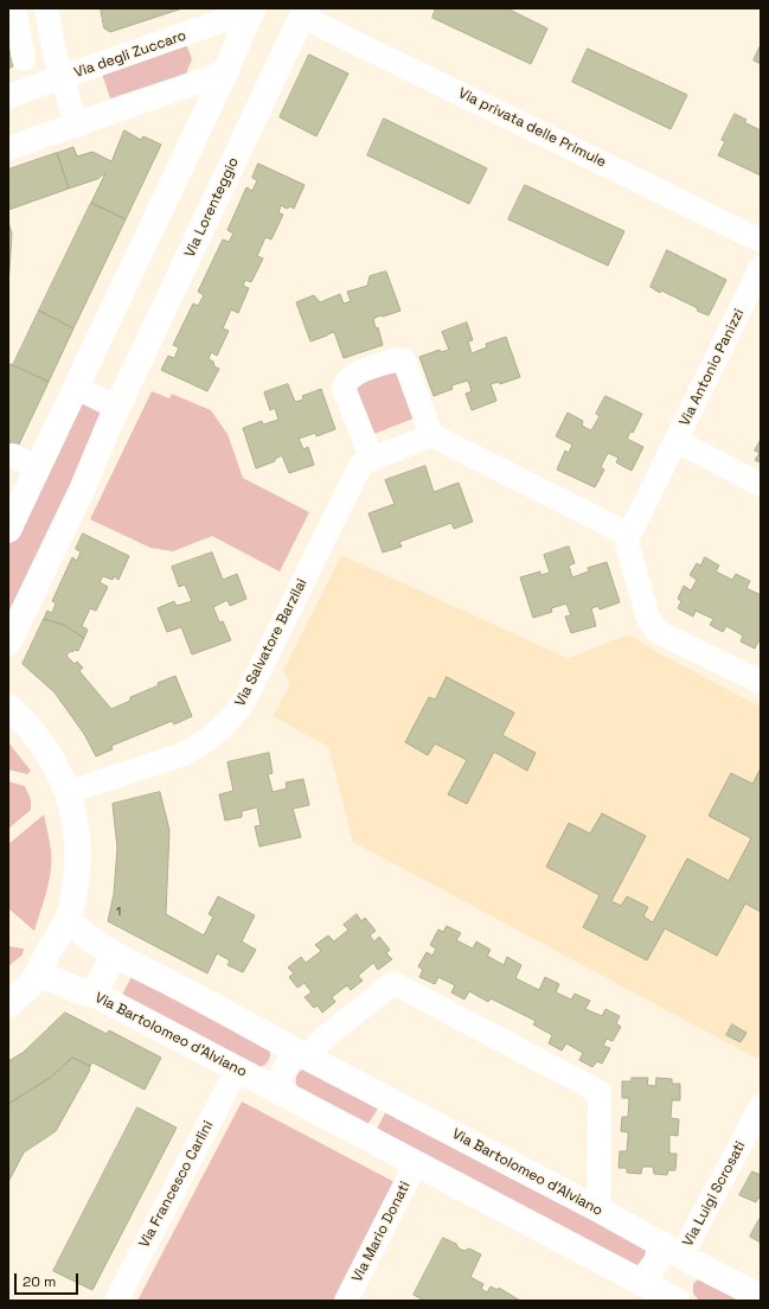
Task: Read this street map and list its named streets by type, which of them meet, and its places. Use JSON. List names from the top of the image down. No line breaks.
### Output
{"streets":{"main road":["Via Lorenteggio","Via Bartolomeo d'Alviano"],"street":["Via degli Zuccaro","Via privata delle Primule","Via Antonio Panizzi","Via Salvatore Barzilai","Via Francesco Carlini","Via Luigi Scrosati","Via Mario Donati"]},"crossings":[["Via privata delle Primule","Via Lorenteggio"],["Via Bartolomeo d'Alviano","Via Francesco Carlini"],["Via Bartolomeo d'Alviano","Via Luigi Scrosati"],["Via Bartolomeo d'Alviano","Via Mario Donati"]],"house_numbers":["1"],"scale_bar":"20 m"}
